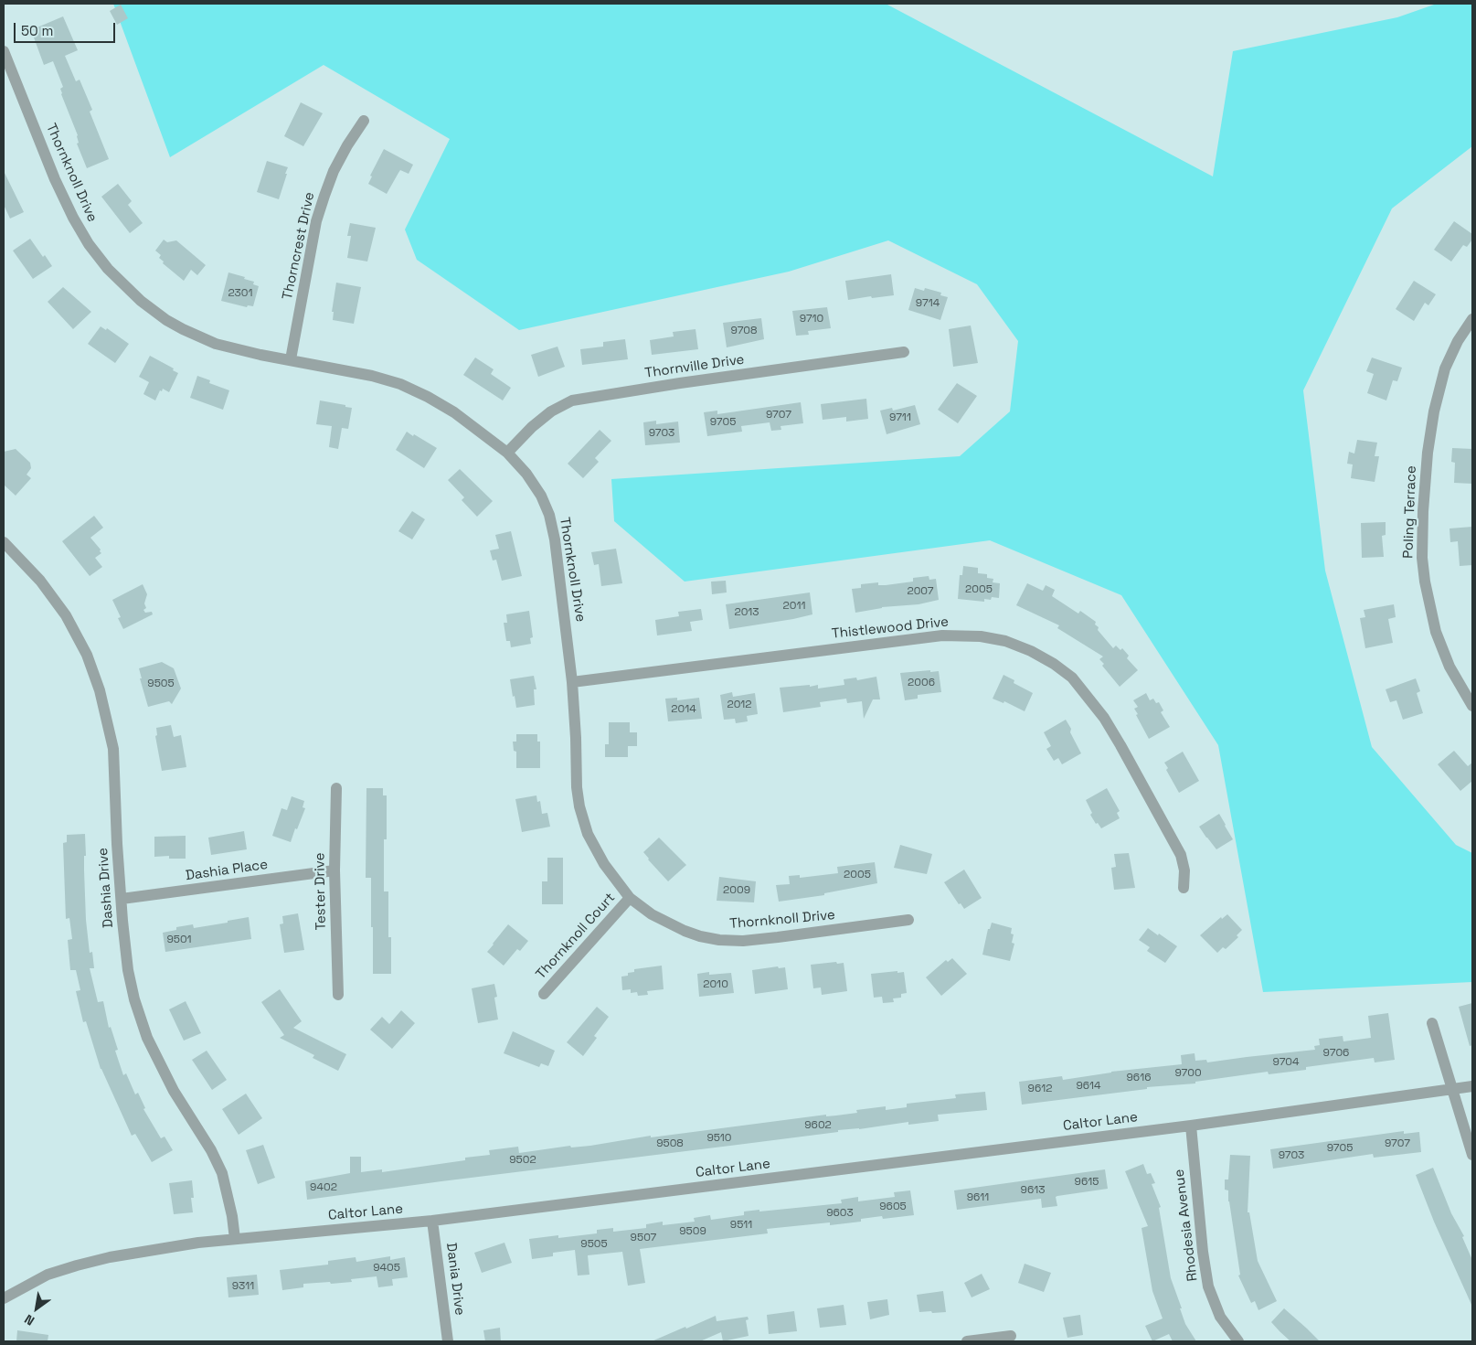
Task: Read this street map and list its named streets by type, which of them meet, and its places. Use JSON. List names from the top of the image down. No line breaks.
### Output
{"streets":{"street":["Thornknoll Drive","Thorncrest Drive","Thornville Drive","Poling Terrace","Thistlewood Drive","Dashia Place","Dashia Drive","Tester Drive","Thornknoll Court","Caltor Lane","Rhodesia Avenue","Dania Drive"]},"crossings":[["Thornknoll Drive","Thorncrest Drive"],["Thornknoll Drive","Thornville Drive"],["Thornknoll Drive","Thistlewood Drive"],["Thornknoll Drive","Thornknoll Court"],["Dashia Place","Dashia Drive"],["Dashia Place","Tester Drive"],["Dashia Drive","Caltor Lane"],["Caltor Lane","Rhodesia Avenue"],["Caltor Lane","Dania Drive"]],"house_numbers":["2301","9714","9710","9708","9707","9711","9705","9703","2005","2007","2011","2013","2006","9505","2012","2014","2005","2009","9501","2010","9706","9704","9700","9616","9614","9612","9602","9510","9508","9707","9705","9703","9502","9615","9402","9613","9611","9605","9603","9511","9509","9507","9505","9405","9311"],"scale_bar":"50 m","north":"bottom left"}
